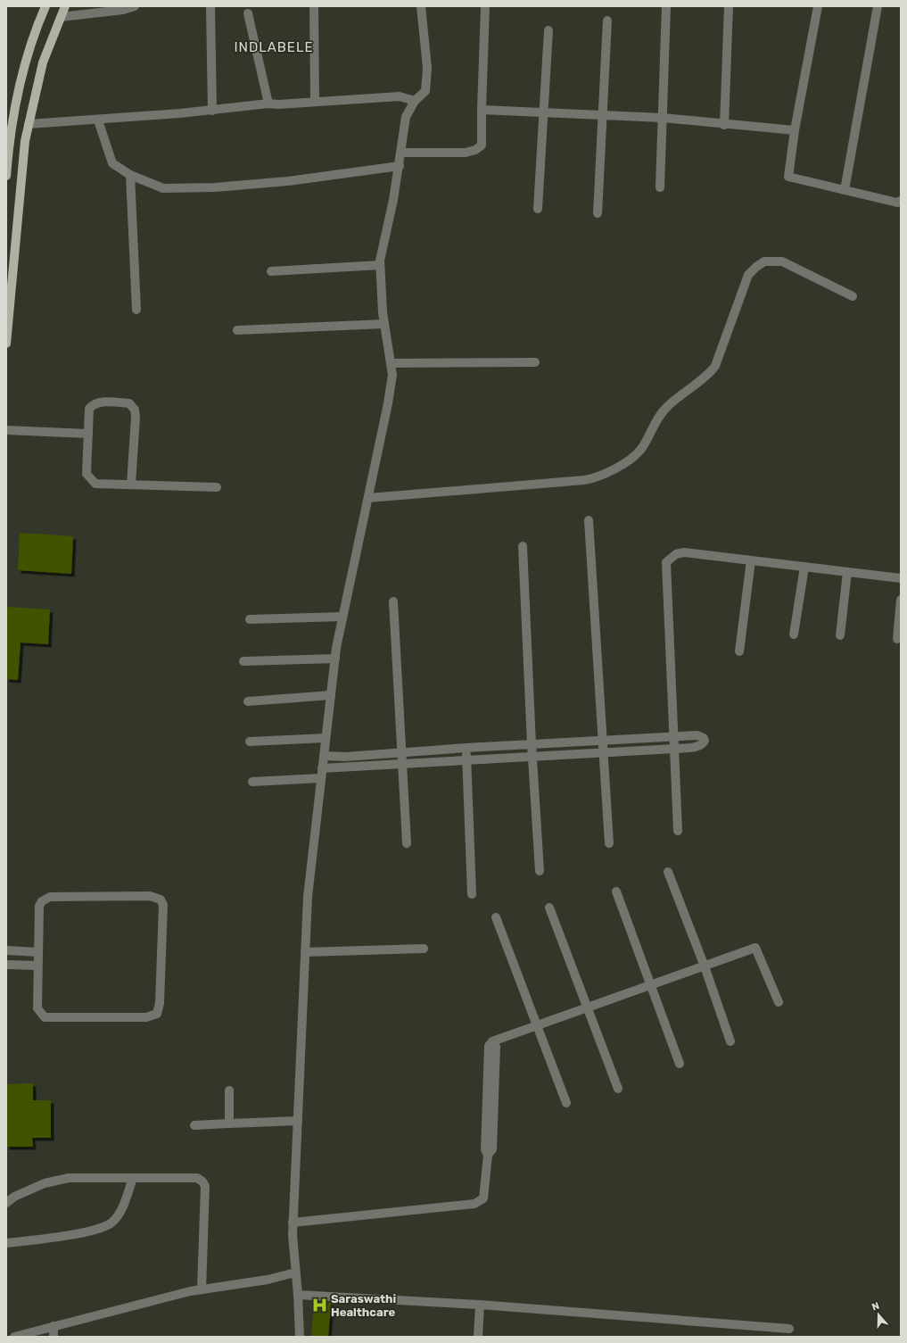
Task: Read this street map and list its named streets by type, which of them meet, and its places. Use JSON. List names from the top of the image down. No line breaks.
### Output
{"districts":["INDLABELE"],"places":{"hospital":["Saraswathi Healthcare"]},"north":"top"}
